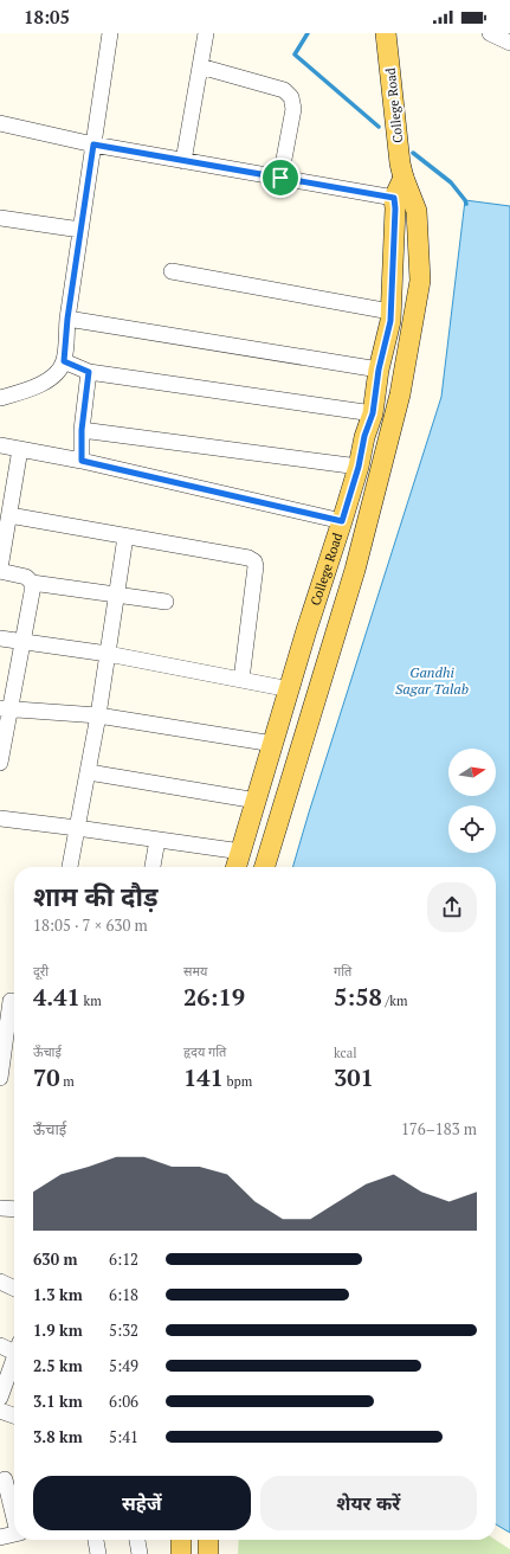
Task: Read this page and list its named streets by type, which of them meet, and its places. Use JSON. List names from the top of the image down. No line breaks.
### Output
{"streets":{"main road":["College Road"]},"water":["Gandhi Sagar Talab"],"north":"right","page":{"status":"18:05","heading":["शाम की दौड़","18:05 · 7 × 630 m"],"stats":[["दूरी","4.41 km"],["समय","26:19"],["गति","5:58 /km"],["ऊँचाई","70 m"],["हृदय गति","141 bpm"],["kcal","301"]],"chart":["ऊँचाई","176–183 m"],"list":[{"name":"630 m","note":"6:12"},{"name":"1.3 km","note":"6:18"},{"name":"1.9 km","note":"5:32"},{"name":"2.5 km","note":"5:49"},{"name":"3.1 km","note":"6:06"},{"name":"3.8 km","note":"5:41"}],"buttons":["सहेजें","शेयर करें"]}}
